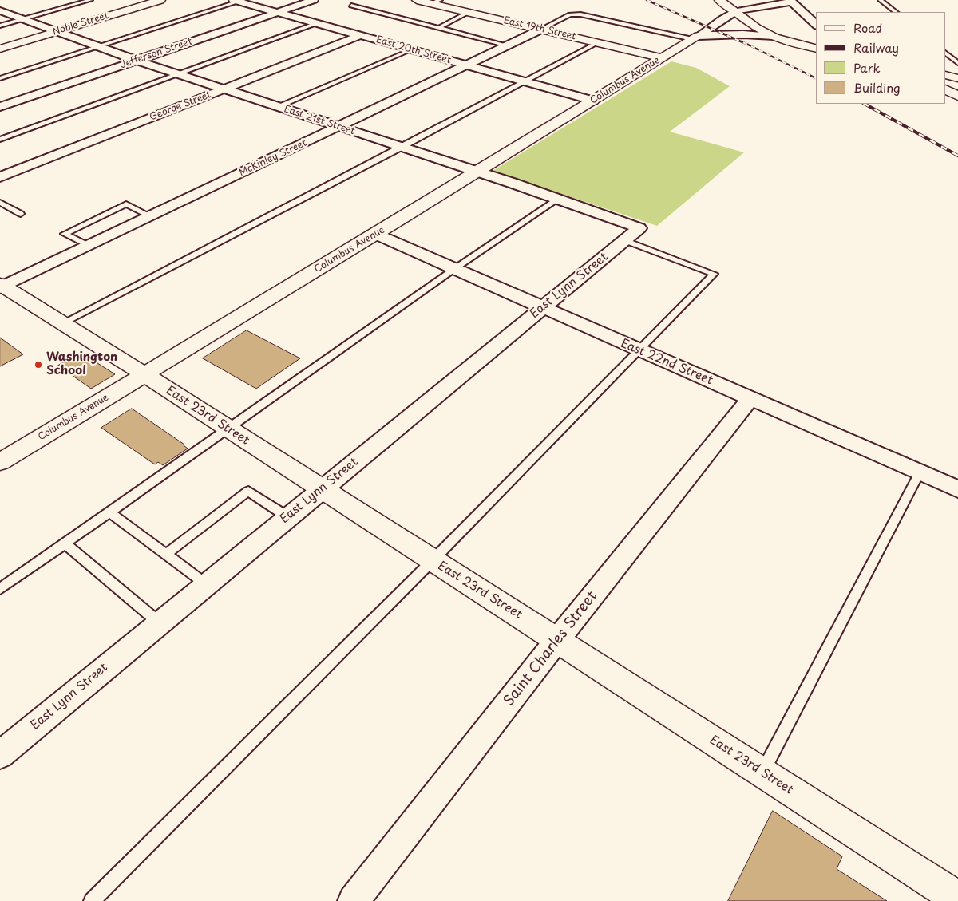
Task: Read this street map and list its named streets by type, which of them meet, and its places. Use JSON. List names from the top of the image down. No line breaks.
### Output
{"streets":{"street":["Noble Street","East 19th Street","East 20th Street","Jefferson Street","Columbus Avenue","George Street","East 21st Street","McKinley Street","East Lynn Street","East 22nd Street","East 23rd Street","Saint Charles Street"]},"crossings":[["Noble Street","East 21st Street"],["East 19th Street","Columbus Avenue"],["East 19th Street","McKinley Street"],["East 20th Street","Jefferson Street"],["East 20th Street","Columbus Avenue"],["East 20th Street","George Street"],["East 20th Street","McKinley Street"],["Jefferson Street","East 21st Street"],["Columbus Avenue","East 21st Street"],["Columbus Avenue","East 22nd Street"],["Columbus Avenue","East 23rd Street"],["George Street","East 21st Street"],["East 21st Street","McKinley Street"],["East 21st Street","East Lynn Street"],["McKinley Street","East 23rd Street"],["East Lynn Street","East 22nd Street"],["East Lynn Street","East 23rd Street"],["East 22nd Street","Saint Charles Street"],["East 23rd Street","Saint Charles Street"]],"places":["Washington School"],"legend":["Road","Railway","Park","Building"]}
